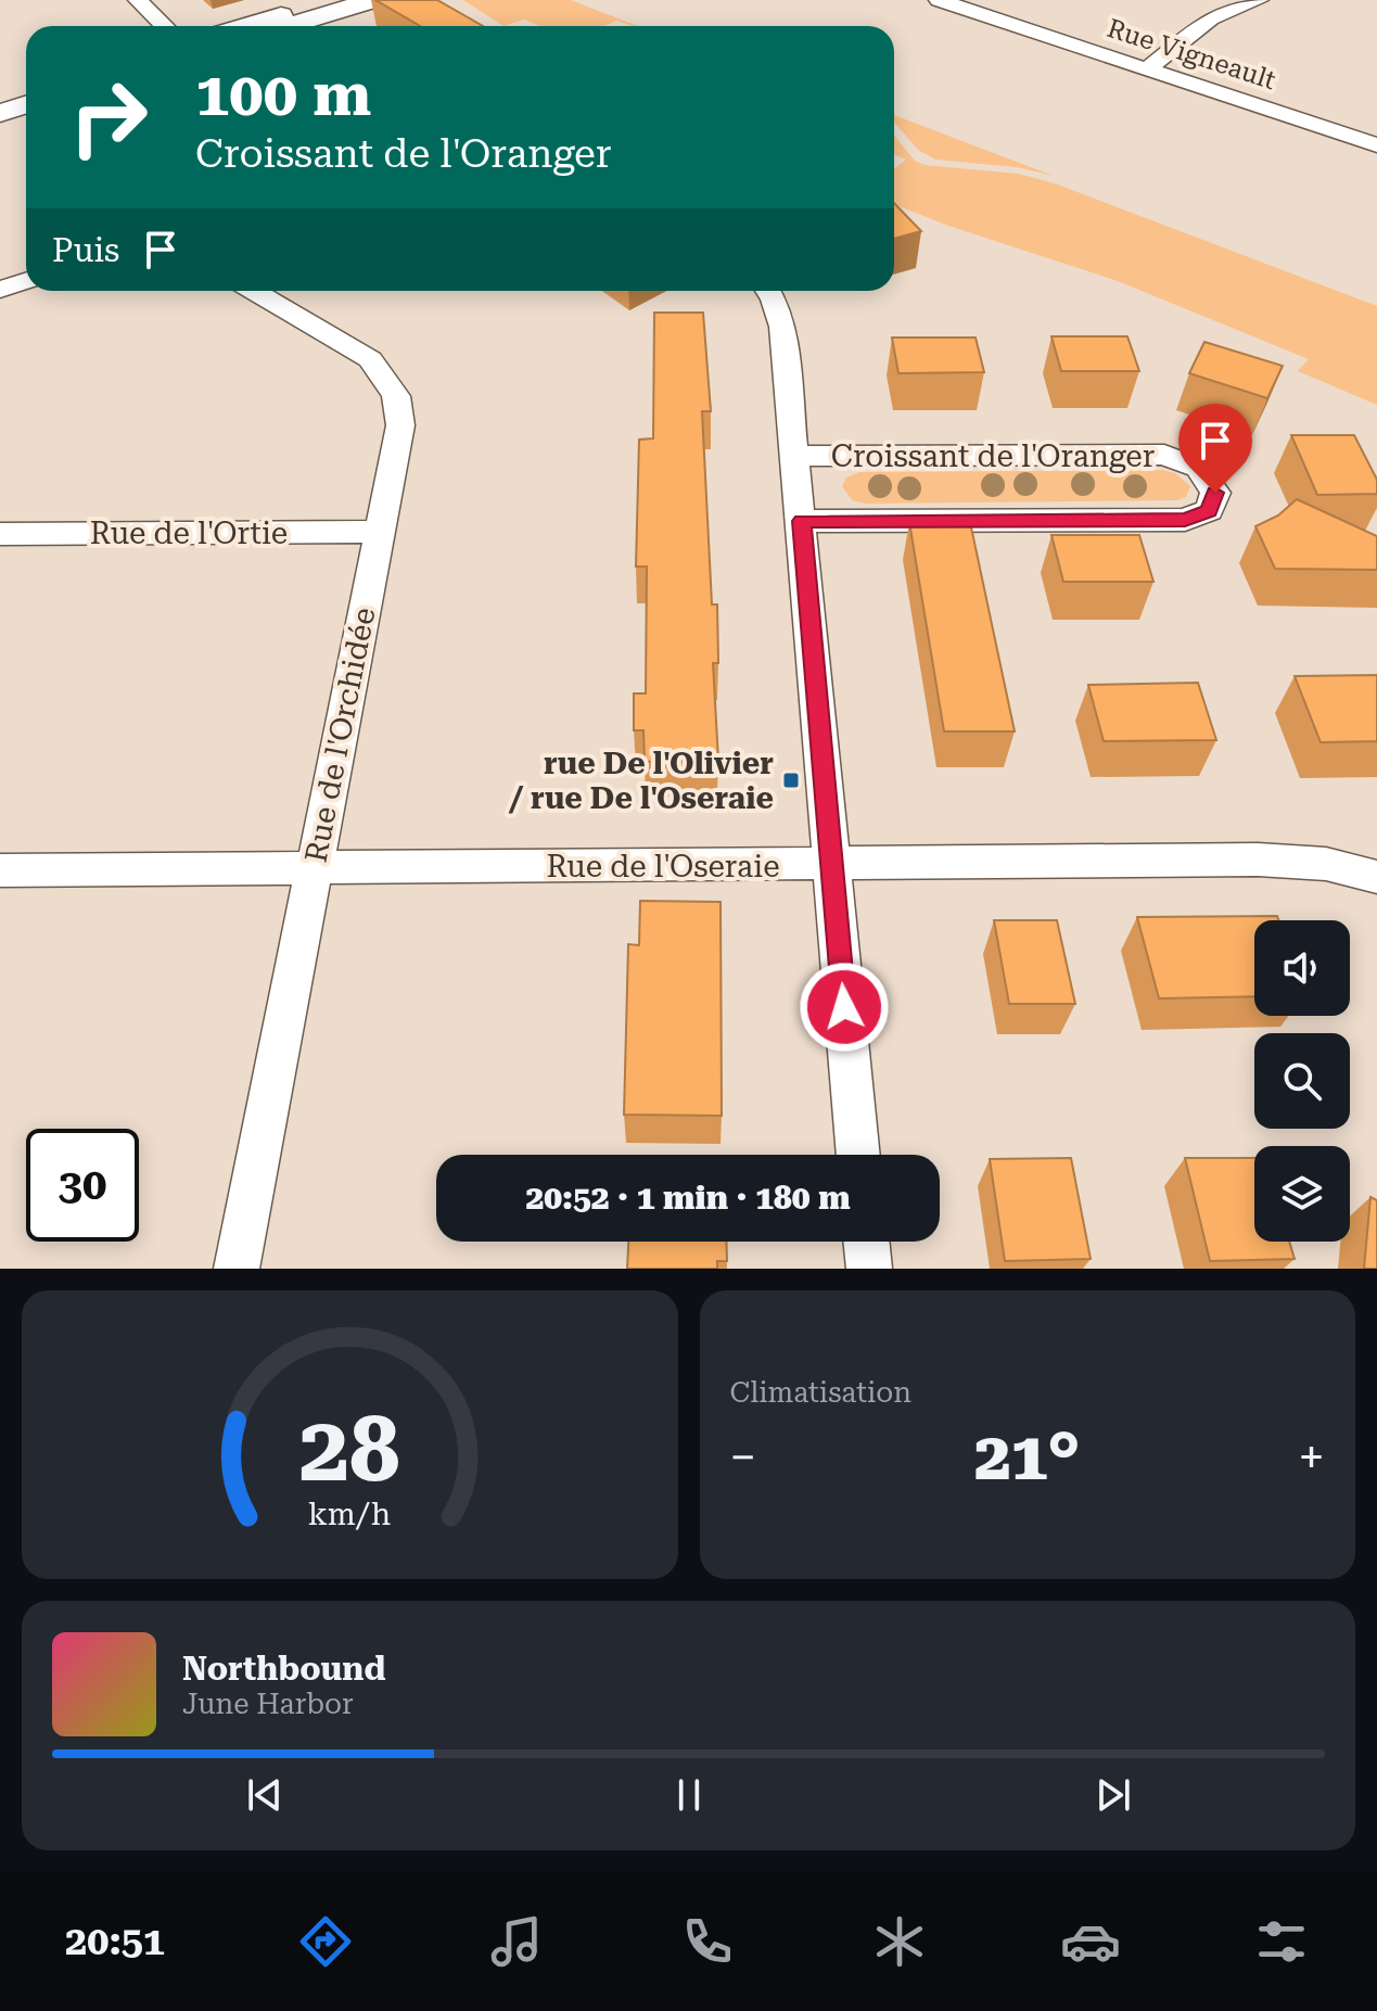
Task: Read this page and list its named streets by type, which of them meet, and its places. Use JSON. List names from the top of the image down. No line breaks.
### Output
{"streets":{"street":["Rue Vigneault","Croissant de l'Oranger","Rue de l'Ortie","Rue de l'Orchidée","Rue de l'Oseraie"]},"crossings":[["Rue de l'Ortie","Rue de l'Orchidée"],["Rue de l'Orchidée","Rue de l'Oseraie"]],"places":{"transit":["rue De l'Olivier / rue De l'Oseraie"]},"page":{"turn":["100 m","Croissant de l'Oranger"],"then":"Puis","limit":"30","trip":"20:52 · 1 min · 180 m","tile":"Climatisation","heat":["−","21°","+"],"song":["Northbound","June Harbor"],"tabs":"20:51","gauge":["28","km/h"]}}
